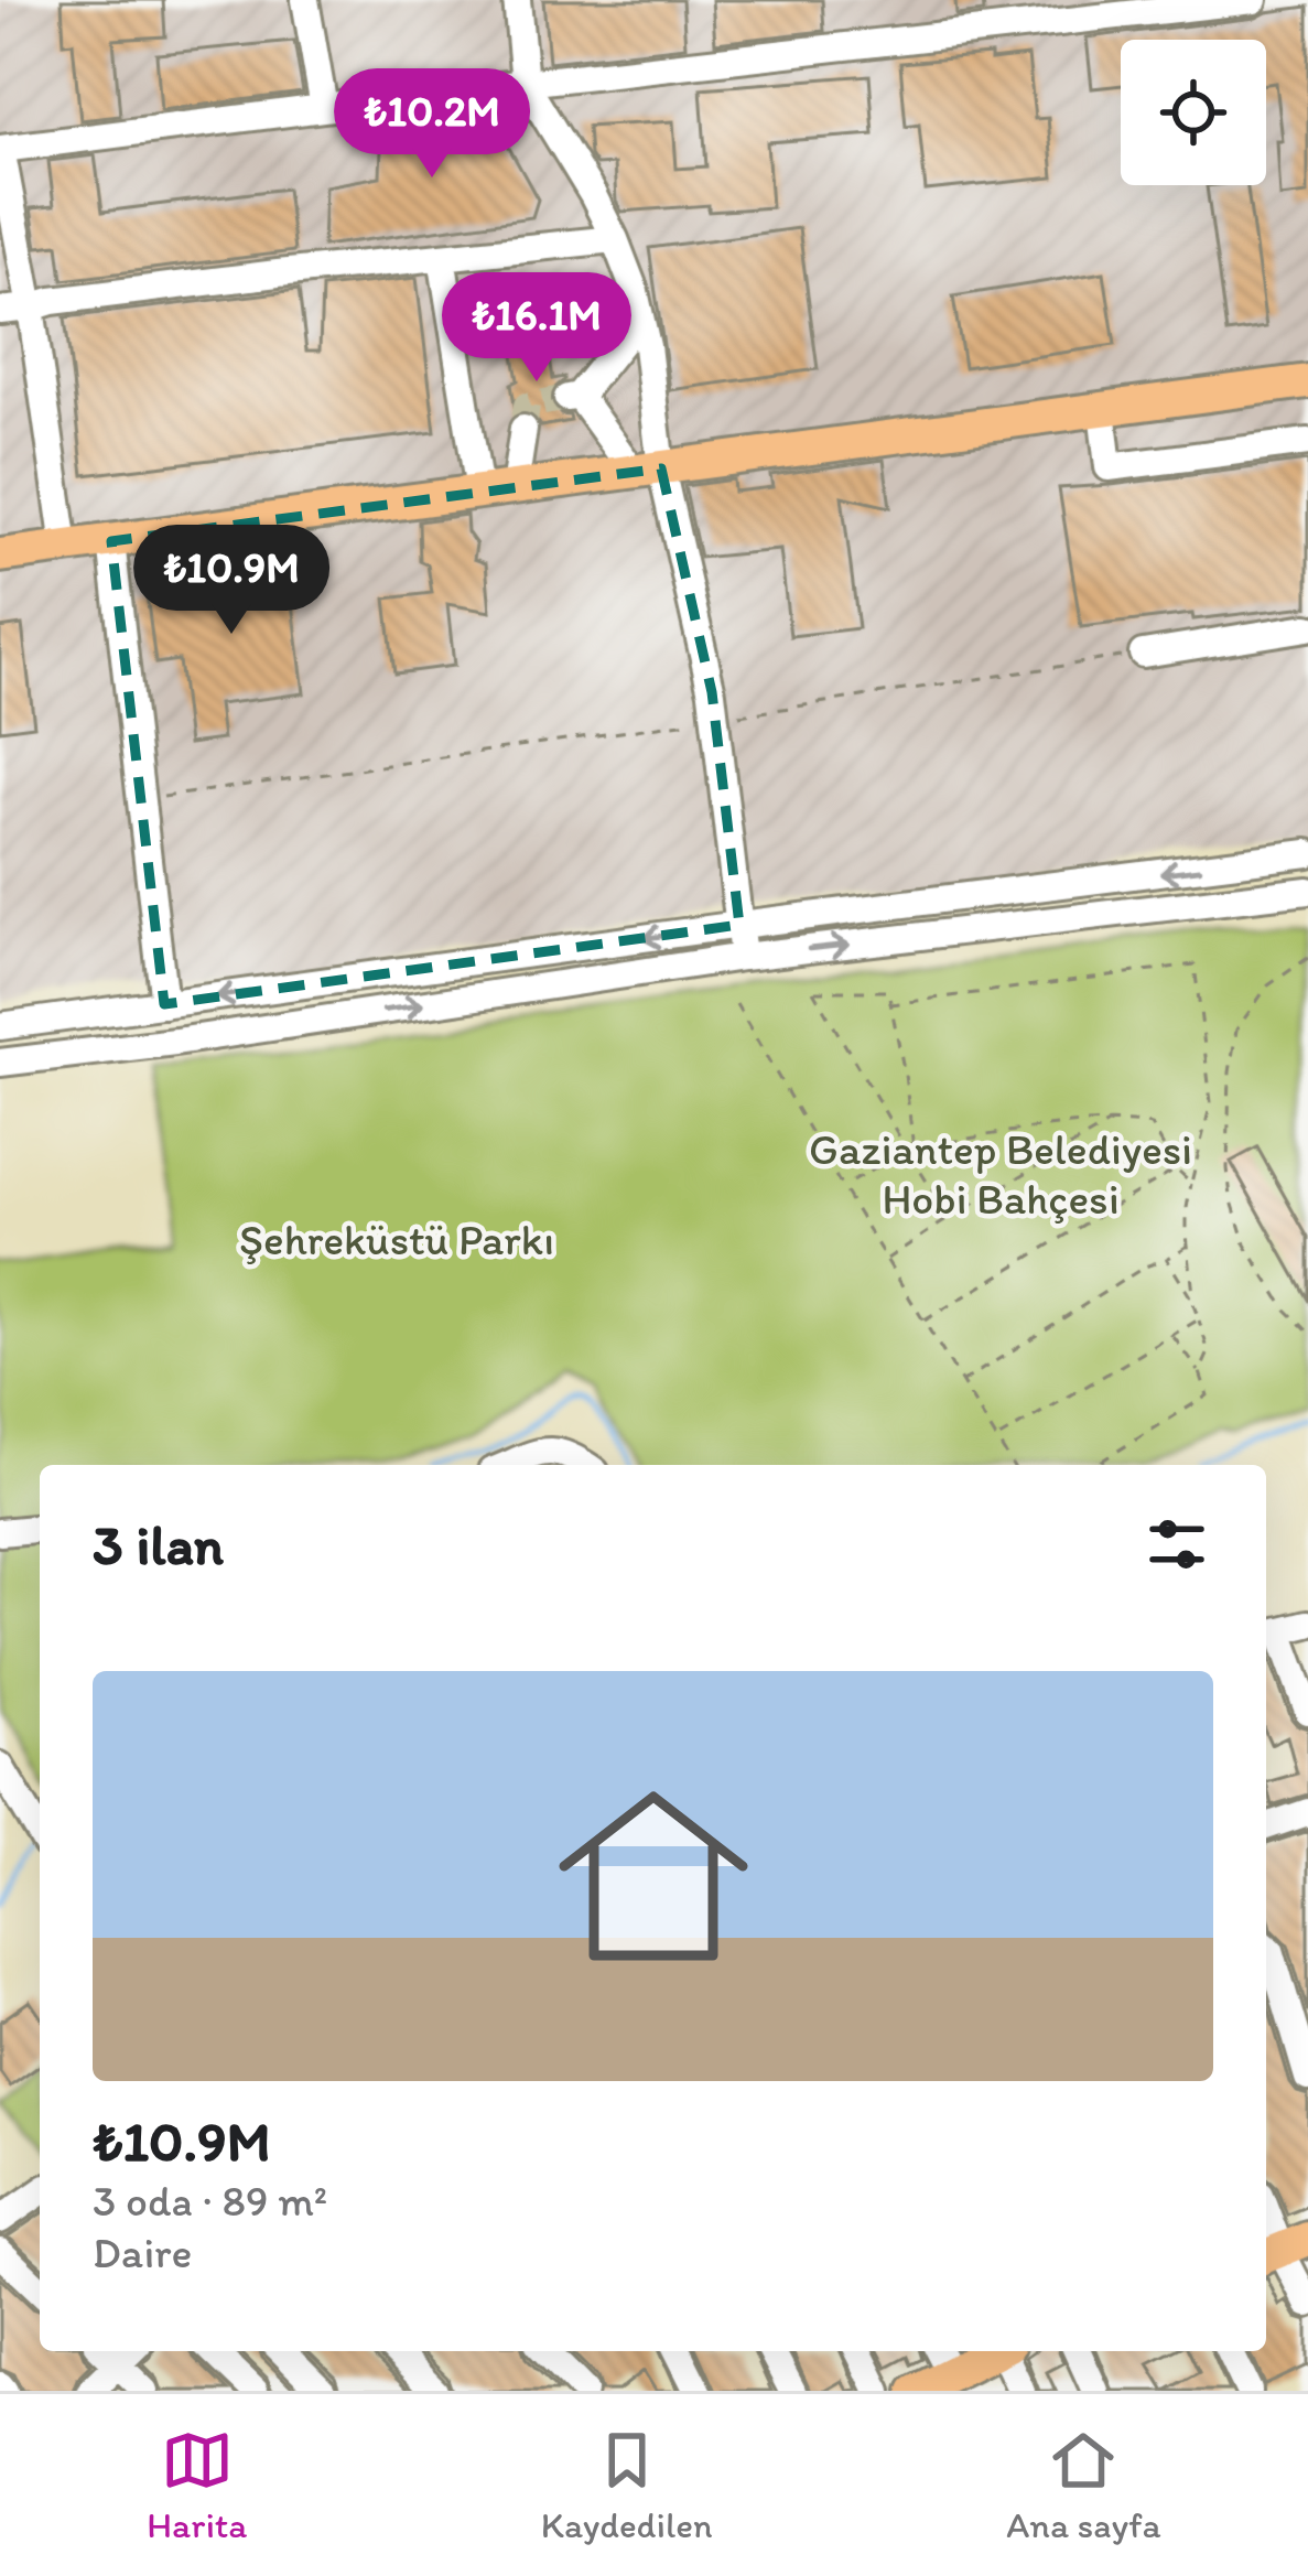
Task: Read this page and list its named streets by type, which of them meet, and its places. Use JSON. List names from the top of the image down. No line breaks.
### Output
{"parks":["Gaziantep Belediyesi Hobi Bahçesi","Şehreküstü Parkı"],"page":{"price":["₺10.2M","₺16.1M","₺10.9M"],"heading":"3 ilan","list":[{"name":"₺10.9M","note":"3 oda · 89 m² · Daire"}],"tabs":["Harita","Kaydedilen","Ana sayfa"]}}
